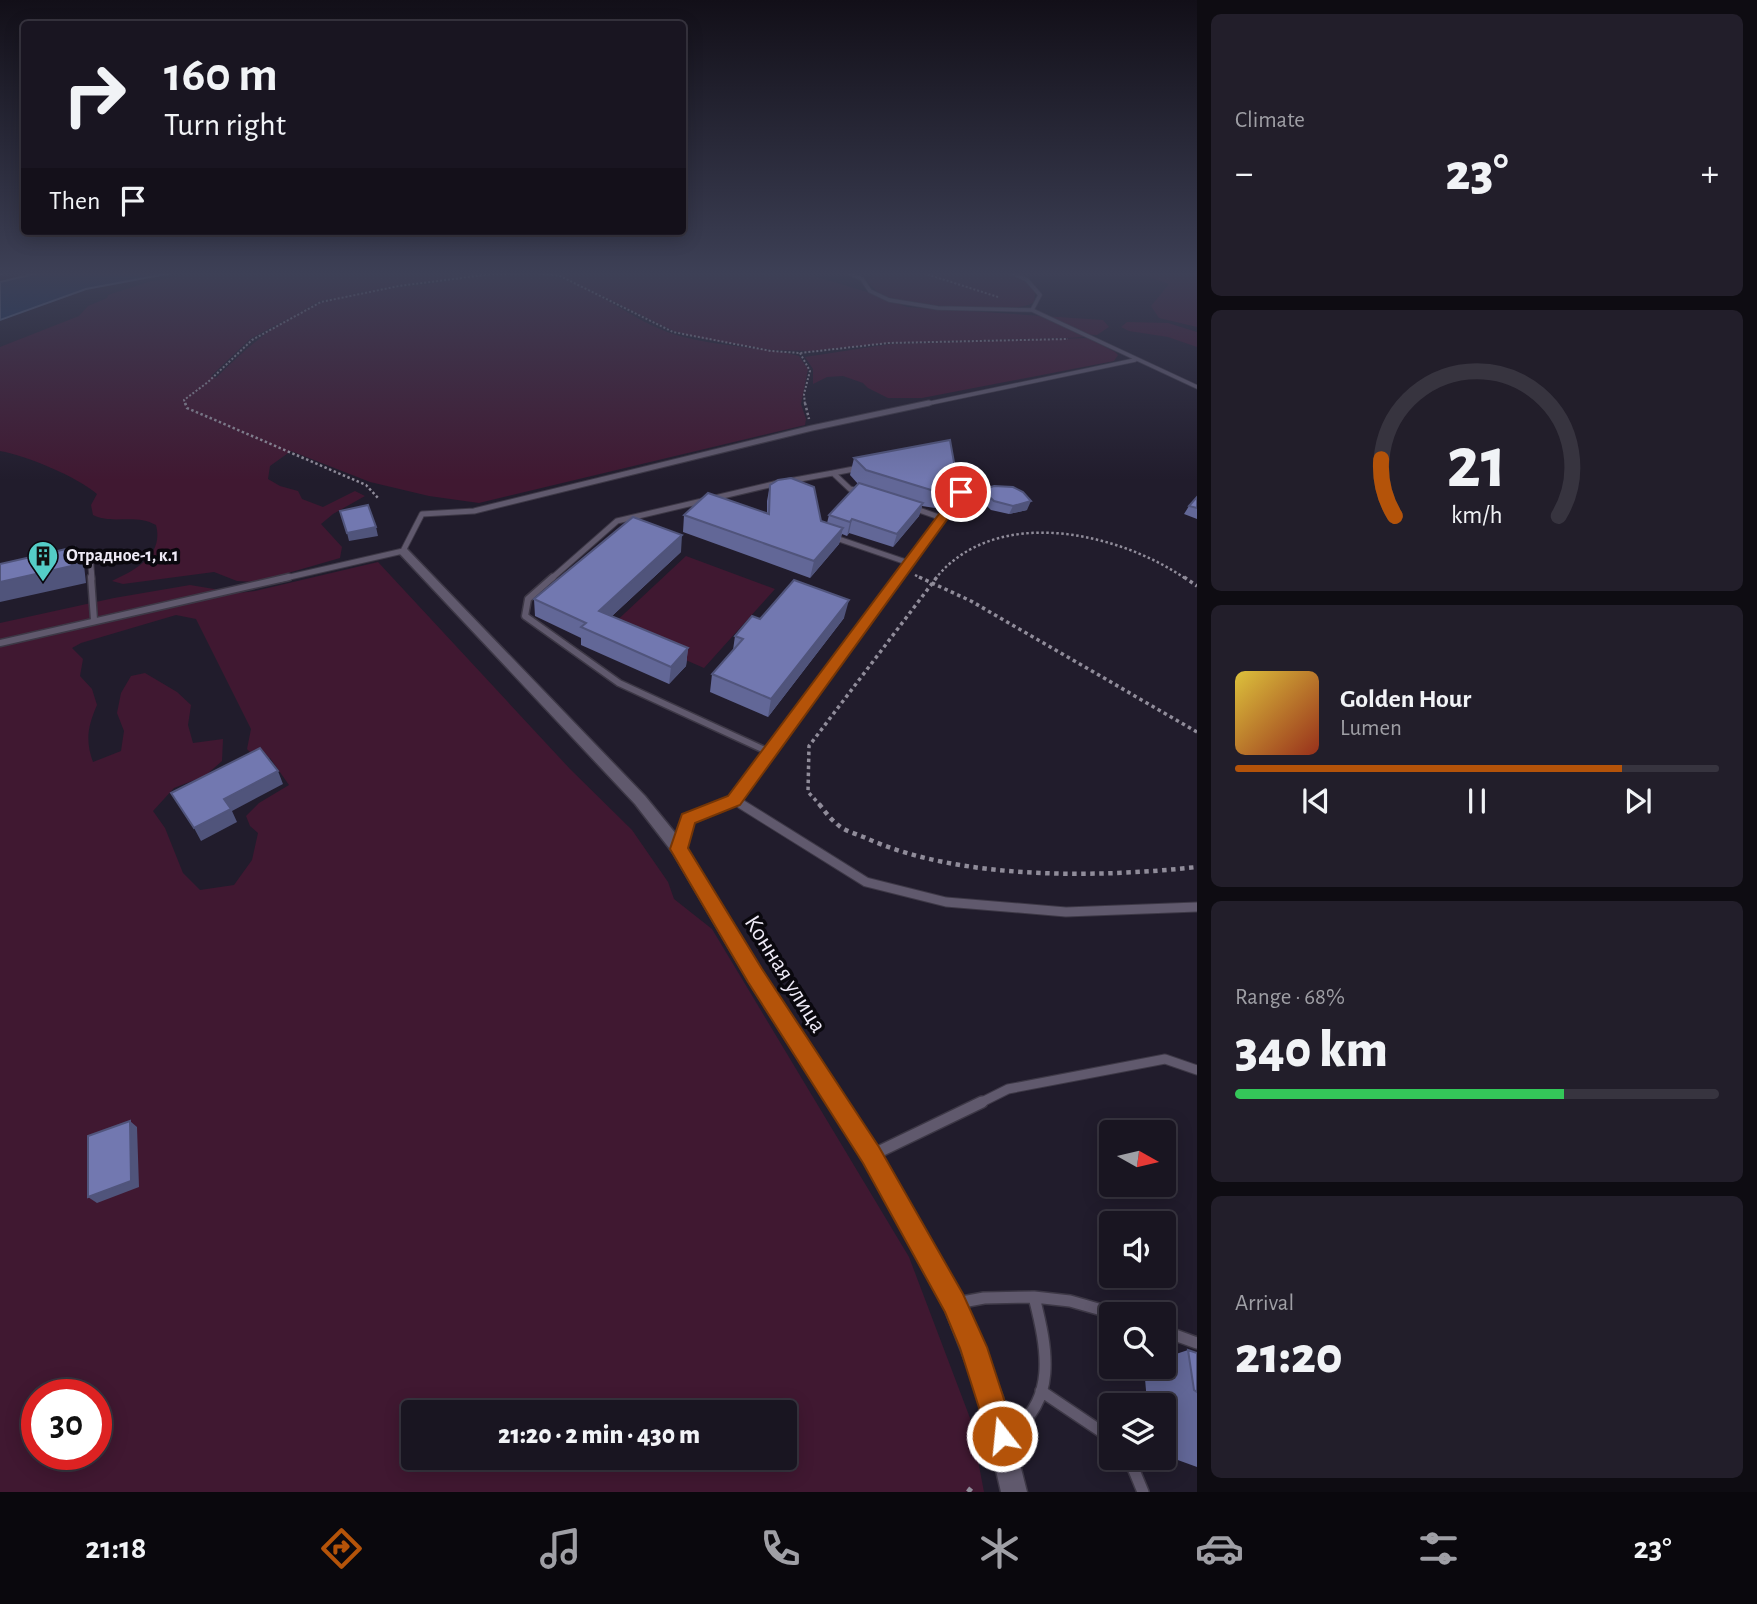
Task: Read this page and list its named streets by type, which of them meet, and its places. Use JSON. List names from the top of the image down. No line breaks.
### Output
{"streets":{"street":["Конная улица"]},"places":{"building":["Отрадное-1, к.1"]},"north":"right","page":{"tile":["Climate",["Range · 68%","340 km"],["Arrival","21:20"]],"turn":["160 m","Turn right"],"heat":["−","23°","+"],"then":"Then","song":["Golden Hour","Lumen"],"limit":"30","trip":"21:20 · 2 min · 430 m","tabs":["21:18","23°"],"gauge":["21","km/h"]}}
